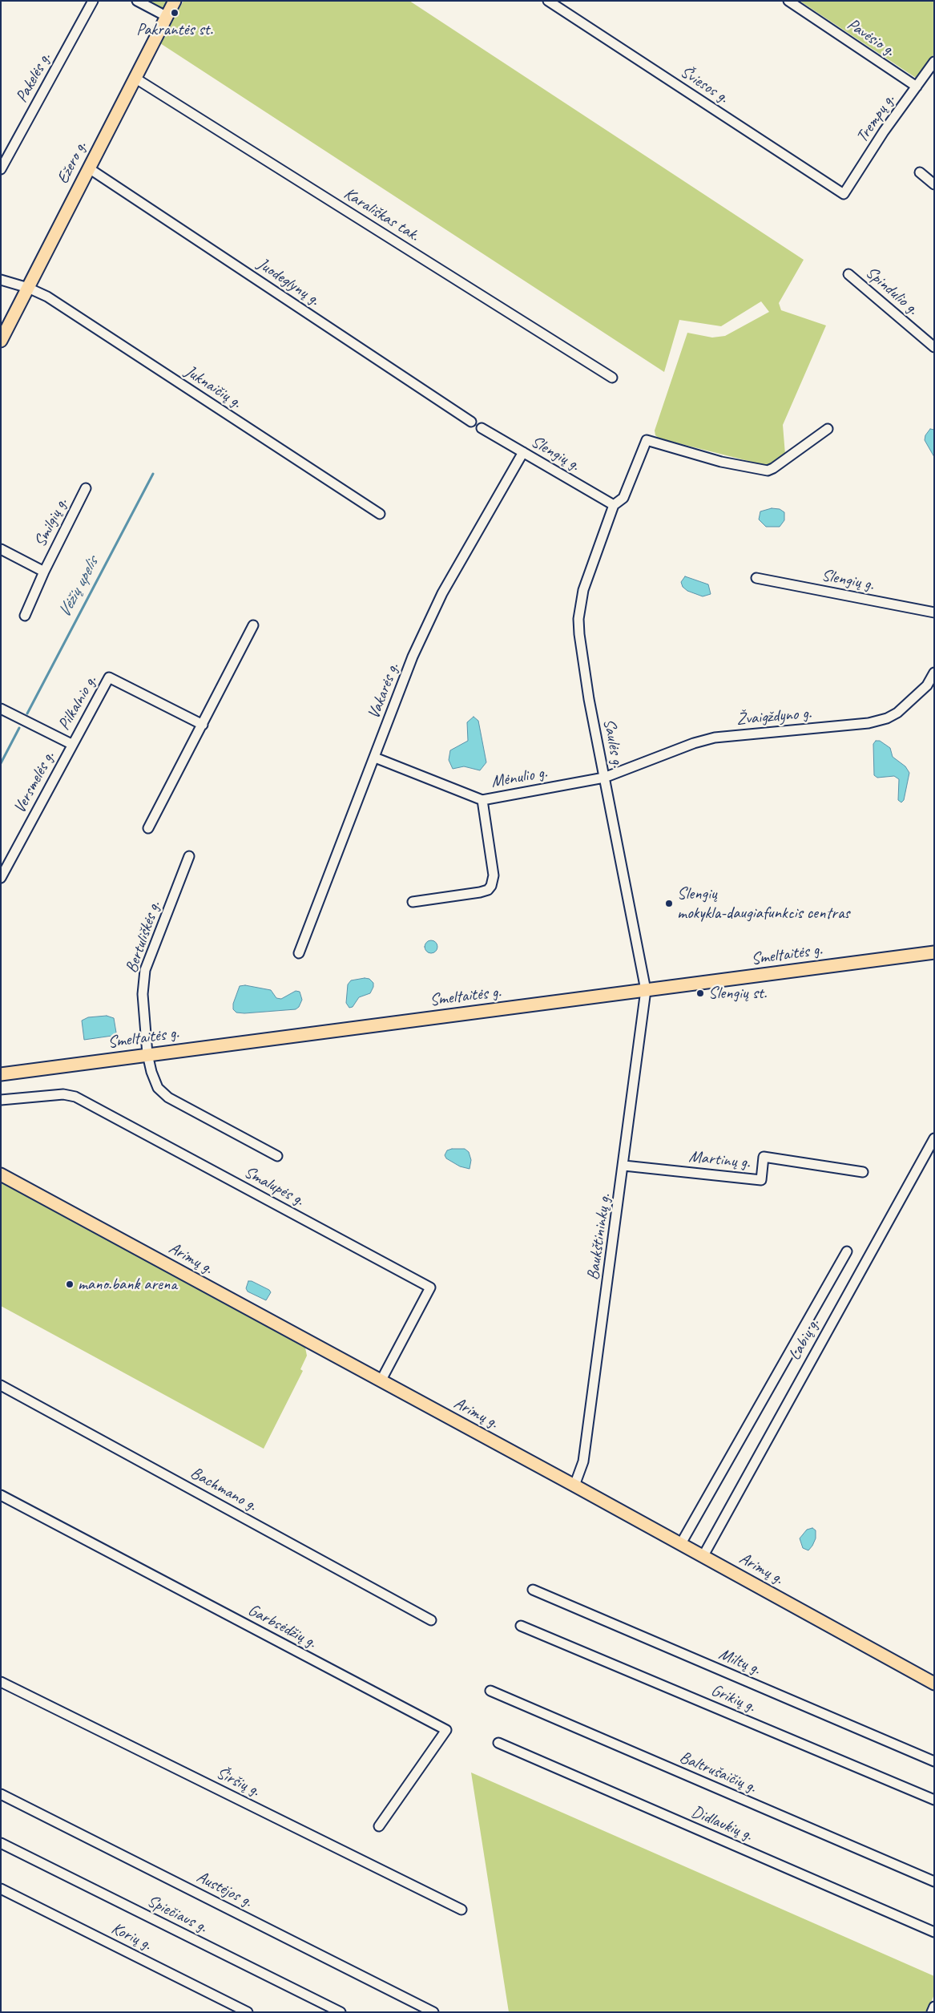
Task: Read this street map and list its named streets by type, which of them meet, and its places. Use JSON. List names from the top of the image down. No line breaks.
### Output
{"streets":{"main road":["Ežero g.","Smeltaitės g.","Arimų g."],"street":["Pavėsio g.","Pakelės g.","Šviesos g.","Trempų g.","Karališkas tak.","Juodeglynų g.","Spindulio g.","Juknaičių g.","Slengių g.","Smilgių g.","Vakarės g.","Pilkalnio g.","Žvaigždyno g.","Saulės g.","Mėnulio g.","Versmelės g.","Bertuliškės g.","Martinų g.","Smalupės g.","Baukštininkų g.","Labių g.","Bachmano g.","Garbsėdžių g.","Miltų g.","Grikių g.","Baltrušaičių g.","Širšių g.","Didlaukių g.","Austėjos g.","Spiečiaus g.","Korių g."]},"crossings":[["Pavėsio g.","Trempų g."],["Šviesos g.","Trempų g."],["Ežero g.","Karališkas tak."],["Ežero g.","Juodeglynų g."],["Ežero g.","Juknaičių g."],["Slengių g.","Vakarės g."],["Slengių g.","Saulės g."],["Vakarės g.","Mėnulio g."],["Pilkalnio g.","Versmelės g."],["Žvaigždyno g.","Saulės g."],["Žvaigždyno g.","Mėnulio g."],["Saulės g.","Mėnulio g."],["Saulės g.","Smeltaitės g."],["Saulės g.","Baukštininkų g."],["Bertuliškės g.","Smeltaitės g."],["Bertuliškės g.","Smalupės g."],["Smeltaitės g.","Smalupės g."],["Smeltaitės g.","Baukštininkų g."],["Martinų g.","Baukštininkų g."],["Smalupės g.","Arimų g."],["Baukštininkų g.","Arimų g."],["Arimų g.","Labių g."]],"water":["Vėžių upelis"],"places":["Pakrantės st.","Slengių mokykla-daugiafunkcis centras","Slengių st.","mano.bank arena"]}
